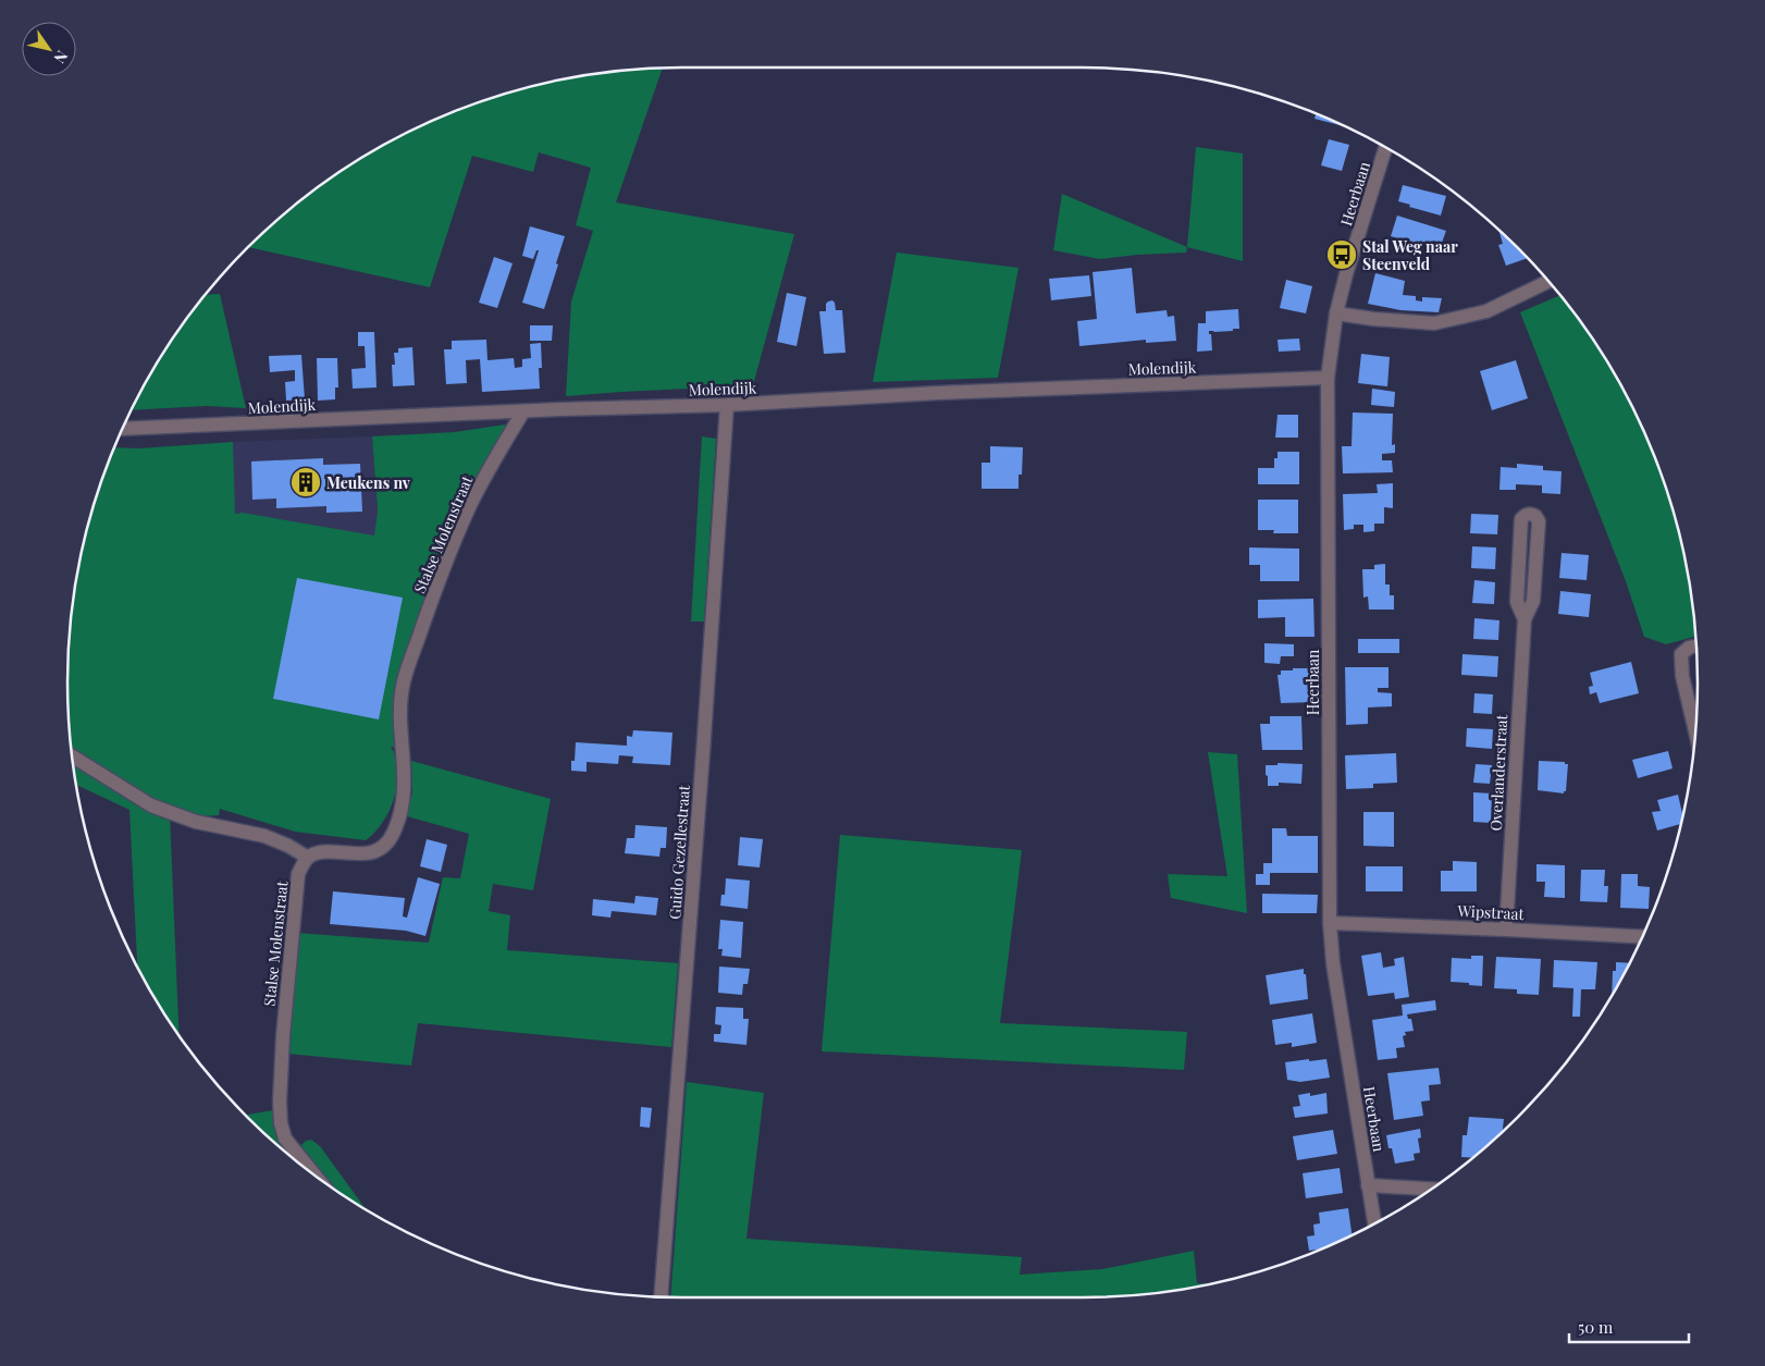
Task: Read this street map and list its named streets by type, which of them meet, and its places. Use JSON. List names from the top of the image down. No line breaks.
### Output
{"streets":{"street":["Heerbaan","Molendijk","Stalse Molenstraat","Overlanderstraat","Guido Gezellestraat","Wipstraat"]},"crossings":[["Heerbaan","Molendijk"],["Heerbaan","Wipstraat"],["Molendijk","Stalse Molenstraat"],["Molendijk","Guido Gezellestraat"],["Overlanderstraat","Wipstraat"]],"places":{"bus stop":["Stal Weg naar Steenveld"],"building":["Meukens nv"]},"scale_bar":"50 m","north":"bottom right"}
